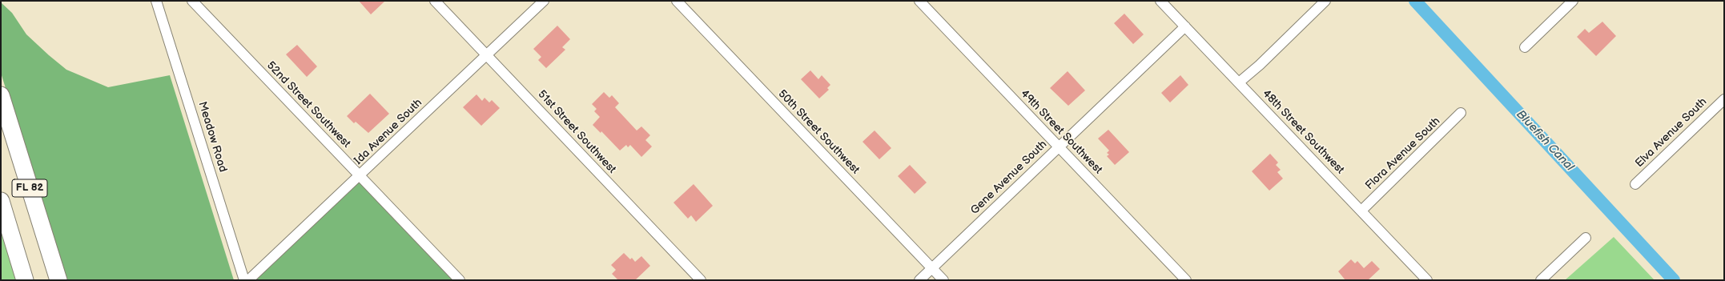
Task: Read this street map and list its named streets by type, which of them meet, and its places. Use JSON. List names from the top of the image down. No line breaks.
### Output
{"streets":{"highway":["FL 82"],"street":["52nd Street Southwest","Ida Avenue South","51st Street Southwest","50th Street Southwest","49th Street Southwest","48th Street Southwest","Elva Avenue South","Meadow Road","Flora Avenue South","Gene Avenue South"]},"crossings":[["52nd Street Southwest","Ida Avenue South"],["Ida Avenue South","51st Street Southwest"],["50th Street Southwest","Gene Avenue South"],["49th Street Southwest","Gene Avenue South"],["48th Street Southwest","Flora Avenue South"],["48th Street Southwest","Gene Avenue South"]],"water":["Bluefish Canal"]}
